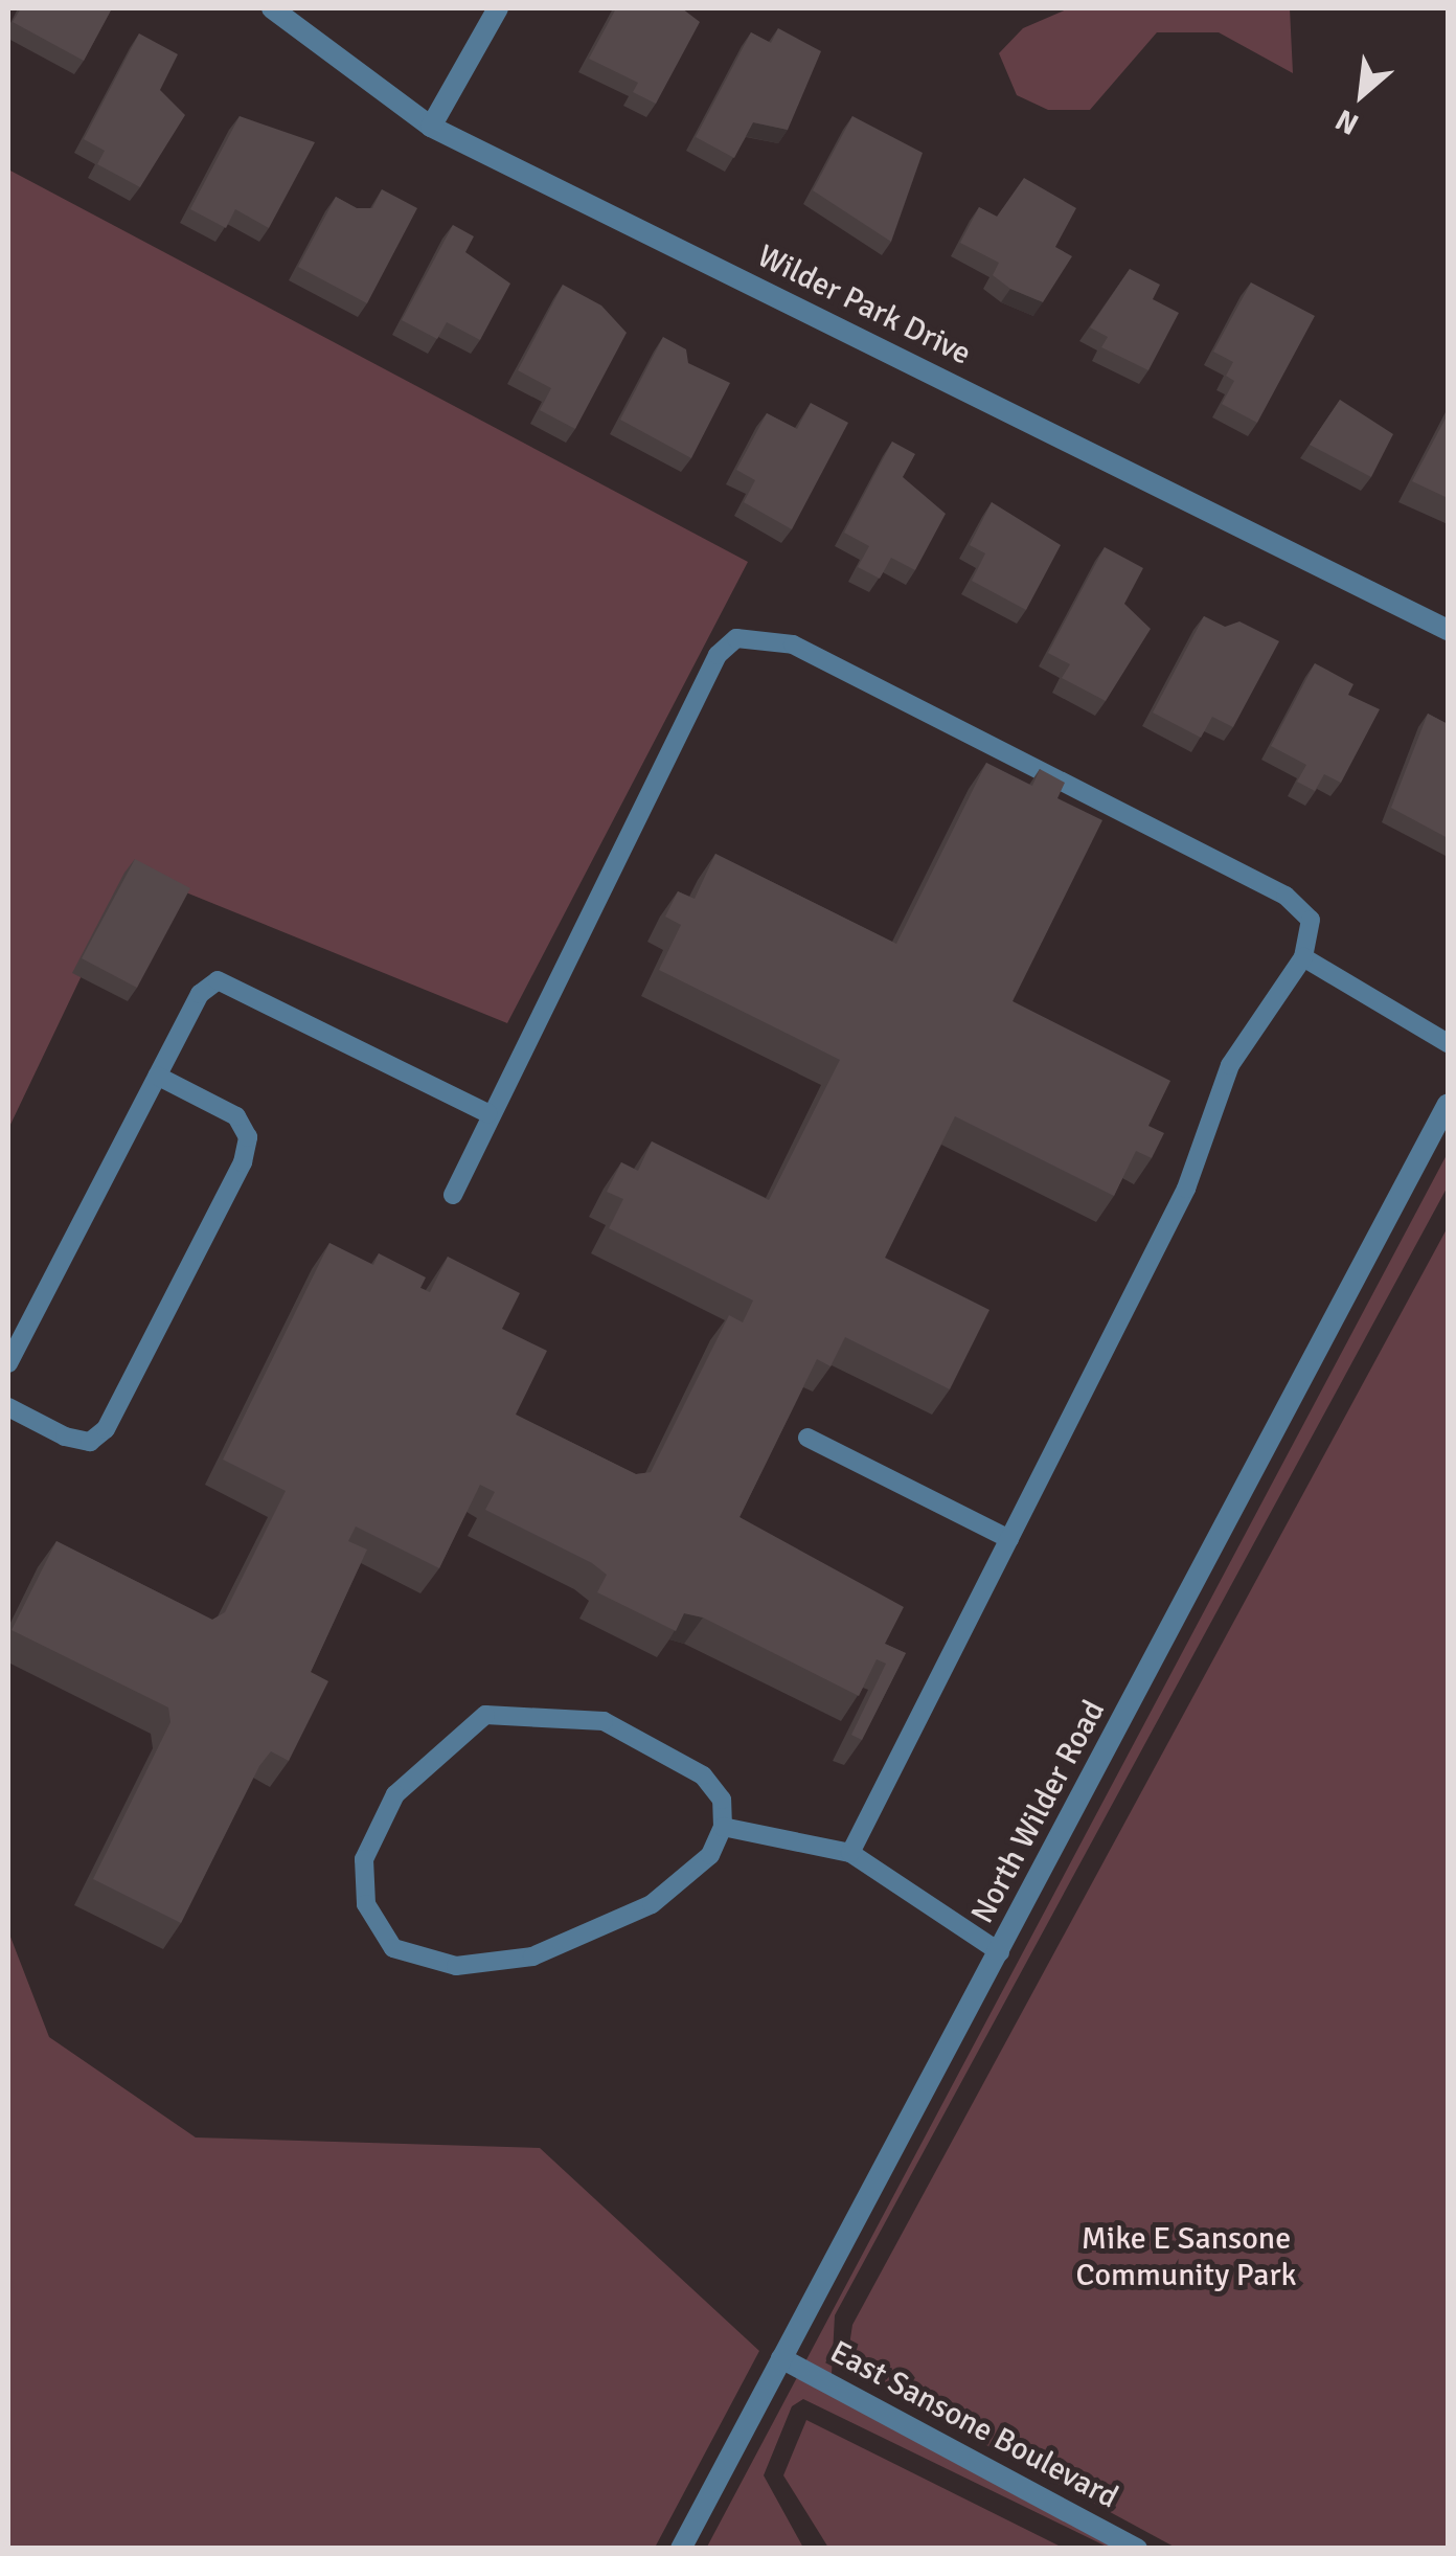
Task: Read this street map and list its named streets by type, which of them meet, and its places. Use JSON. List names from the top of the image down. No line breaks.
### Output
{"streets":{"street":["Wilder Park Drive","North Wilder Road","East Sansone Boulevard"]},"crossings":[["North Wilder Road","East Sansone Boulevard"]],"parks":["Mike E Sansone Community Park"],"north":"bottom left"}
